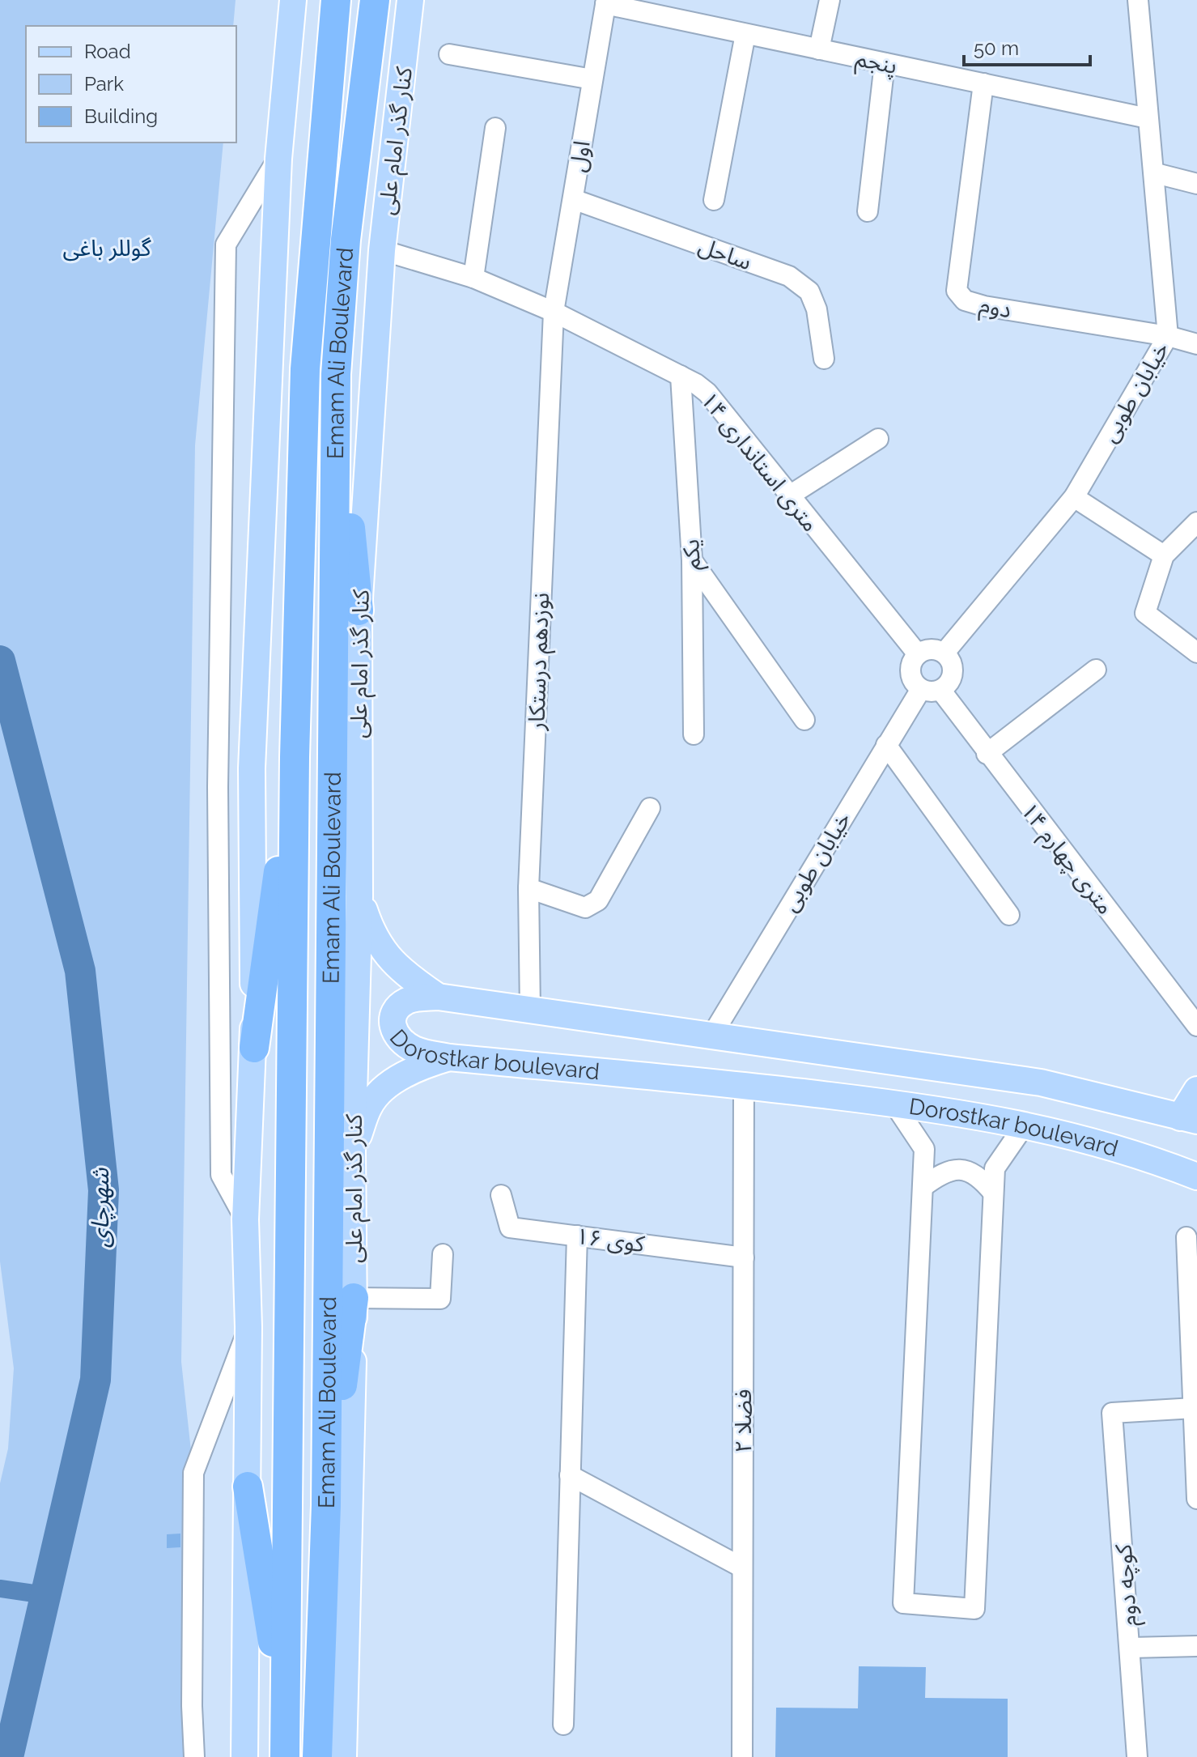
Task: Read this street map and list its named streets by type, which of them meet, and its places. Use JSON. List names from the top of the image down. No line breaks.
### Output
{"streets":{"highway":["Emam Ali Boulevard"],"main road":["کنار گذر امام علی","Dorostkar boulevard"],"street":["پنجم","اول","ساحل","دوم","خیابان طوبی","۱۴ متری استانداری","یکم","نوزدهم درستکار","۱۴ متری چهارم","کوی ۱۶","فضلا ۲","کوچه دوم"]},"crossings":[["پنجم","اول"],["پنجم","دوم"],["پنجم","خیابان طوبی"],["کنار گذر امام علی","۱۴ متری استانداری"],["اول","ساحل"],["اول","۱۴ متری استانداری"],["اول","نوزدهم درستکار"],["دوم","خیابان طوبی"],["خیابان طوبی","۱۴ متری استانداری"],["خیابان طوبی","۱۴ متری چهارم"],["خیابان طوبی","Dorostkar boulevard"],["۱۴ متری استانداری","یکم"],["۱۴ متری استانداری","نوزدهم درستکار"],["۱۴ متری استانداری","۱۴ متری چهارم"],["نوزدهم درستکار","Dorostkar boulevard"],["Dorostkar boulevard","فضلا ۲"],["کوی ۱۶","فضلا ۲"]],"water":["شهرچای"],"parks":["گوللر باغی"],"legend":["Road","Park","Building"],"scale_bar":"50 m"}
